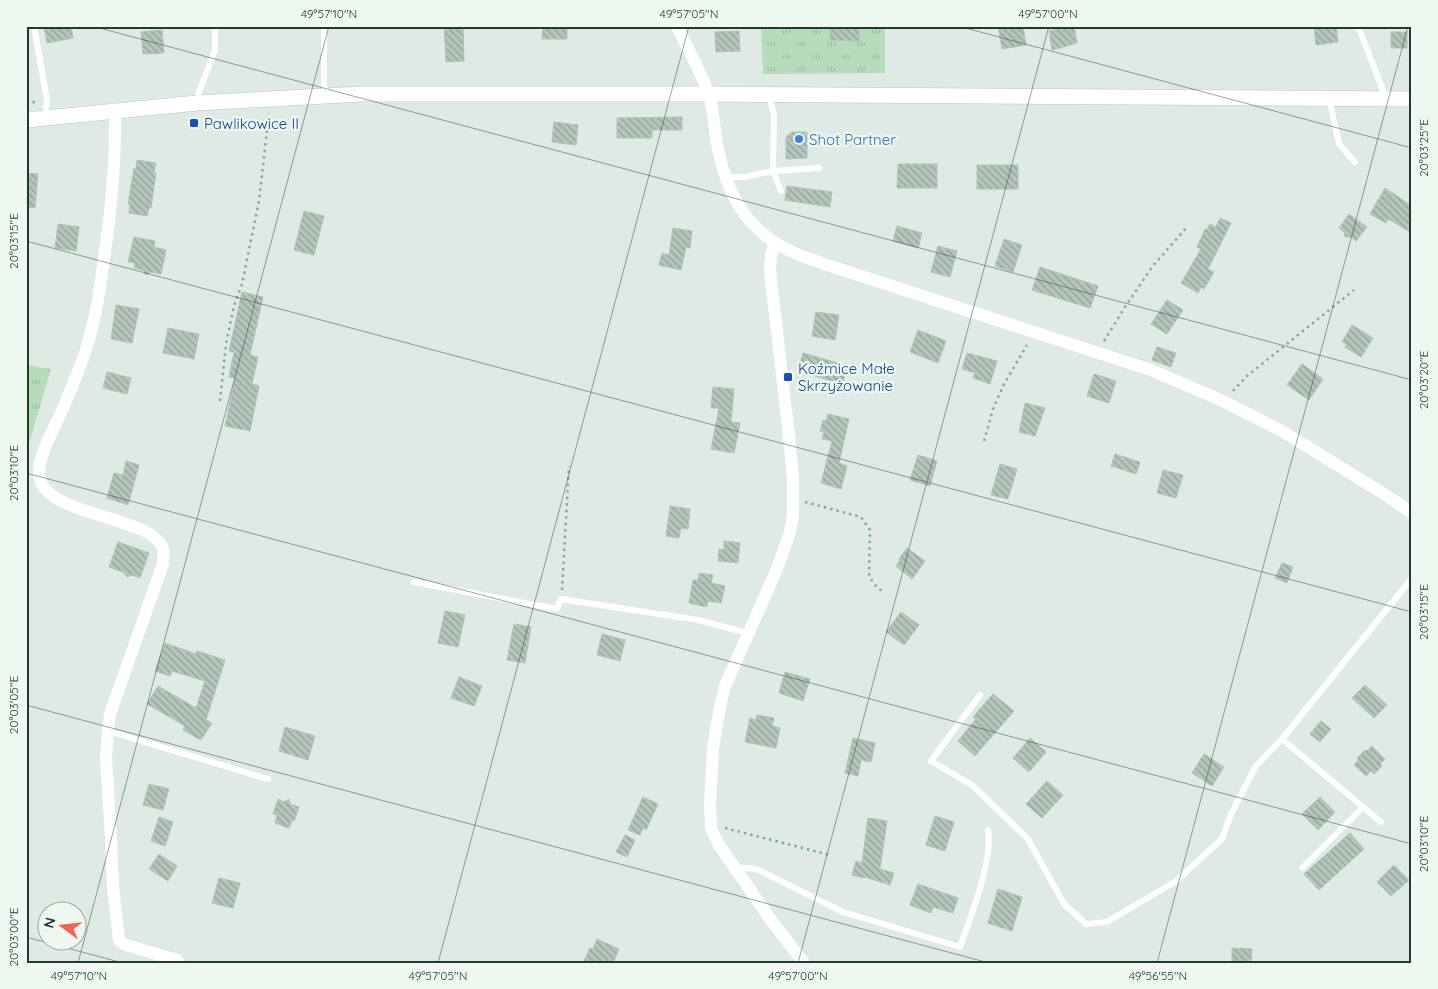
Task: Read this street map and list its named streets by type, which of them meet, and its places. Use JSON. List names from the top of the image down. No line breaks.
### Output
{"places":{"transit":["Pawlikowice II","Koźmice Małe Skrzyżowanie"],"other":["Shot Partner"]},"north":"left","coordinates":["49°57'10\"N","49°57'05\"N","49°57'00\"N","20°03'25\"E","20°03'15\"E","20°03'20\"E","20°03'10\"E","20°03'05\"E","20°03'00\"E","49°56'55\"N"]}
